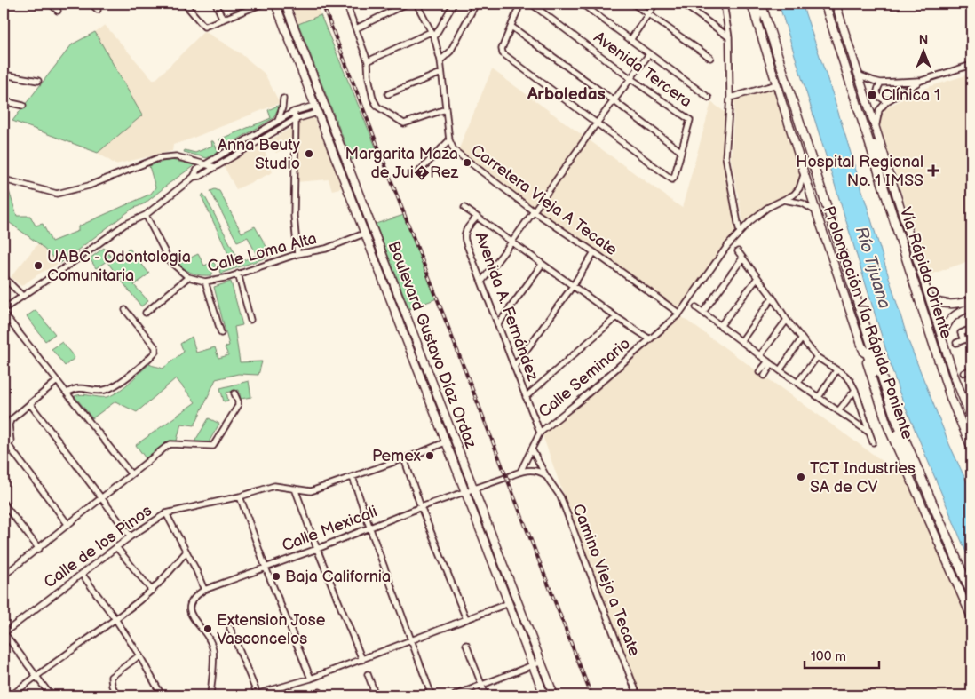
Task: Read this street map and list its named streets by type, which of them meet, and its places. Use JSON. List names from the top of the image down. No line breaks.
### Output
{"streets":{"highway":["Vía Rápida Oriente"],"main road":["Prolongación Vía Rápida Poniente","Boulevard Gustavo Díaz Ordaz"],"street":["Avenida Tercera","Carretera Vieja A Tecate","Calle Loma Alta","Avenida A. Fernández","Calle Seminario","Calle Mexicali","Calle de los Pinos","Camino Viejo a Tecate"]},"crossings":[["Carretera Vieja A Tecate","Calle Seminario"],["Calle Loma Alta","Boulevard Gustavo Díaz Ordaz"],["Avenida A. Fernández","Calle Seminario"],["Prolongación Vía Rápida Poniente","Calle Seminario"],["Boulevard Gustavo Díaz Ordaz","Calle Mexicali"],["Boulevard Gustavo Díaz Ordaz","Calle de los Pinos"],["Calle Seminario","Camino Viejo a Tecate"]],"districts":["Arboledas"],"water":["Río Tijuana"],"places":{"transit":["Clínica 1"],"other":["Anna Beuty Studio","Margarita Maza de Jui�Rez","UABC - Odontologia Comunitaria","Pemex","TCT Industries SA de CV","Baja California","Extension Jose Vasconcelos"],"health":["Hospital Regional No. 1 IMSS"]},"scale_bar":"100 m","north":"top"}
